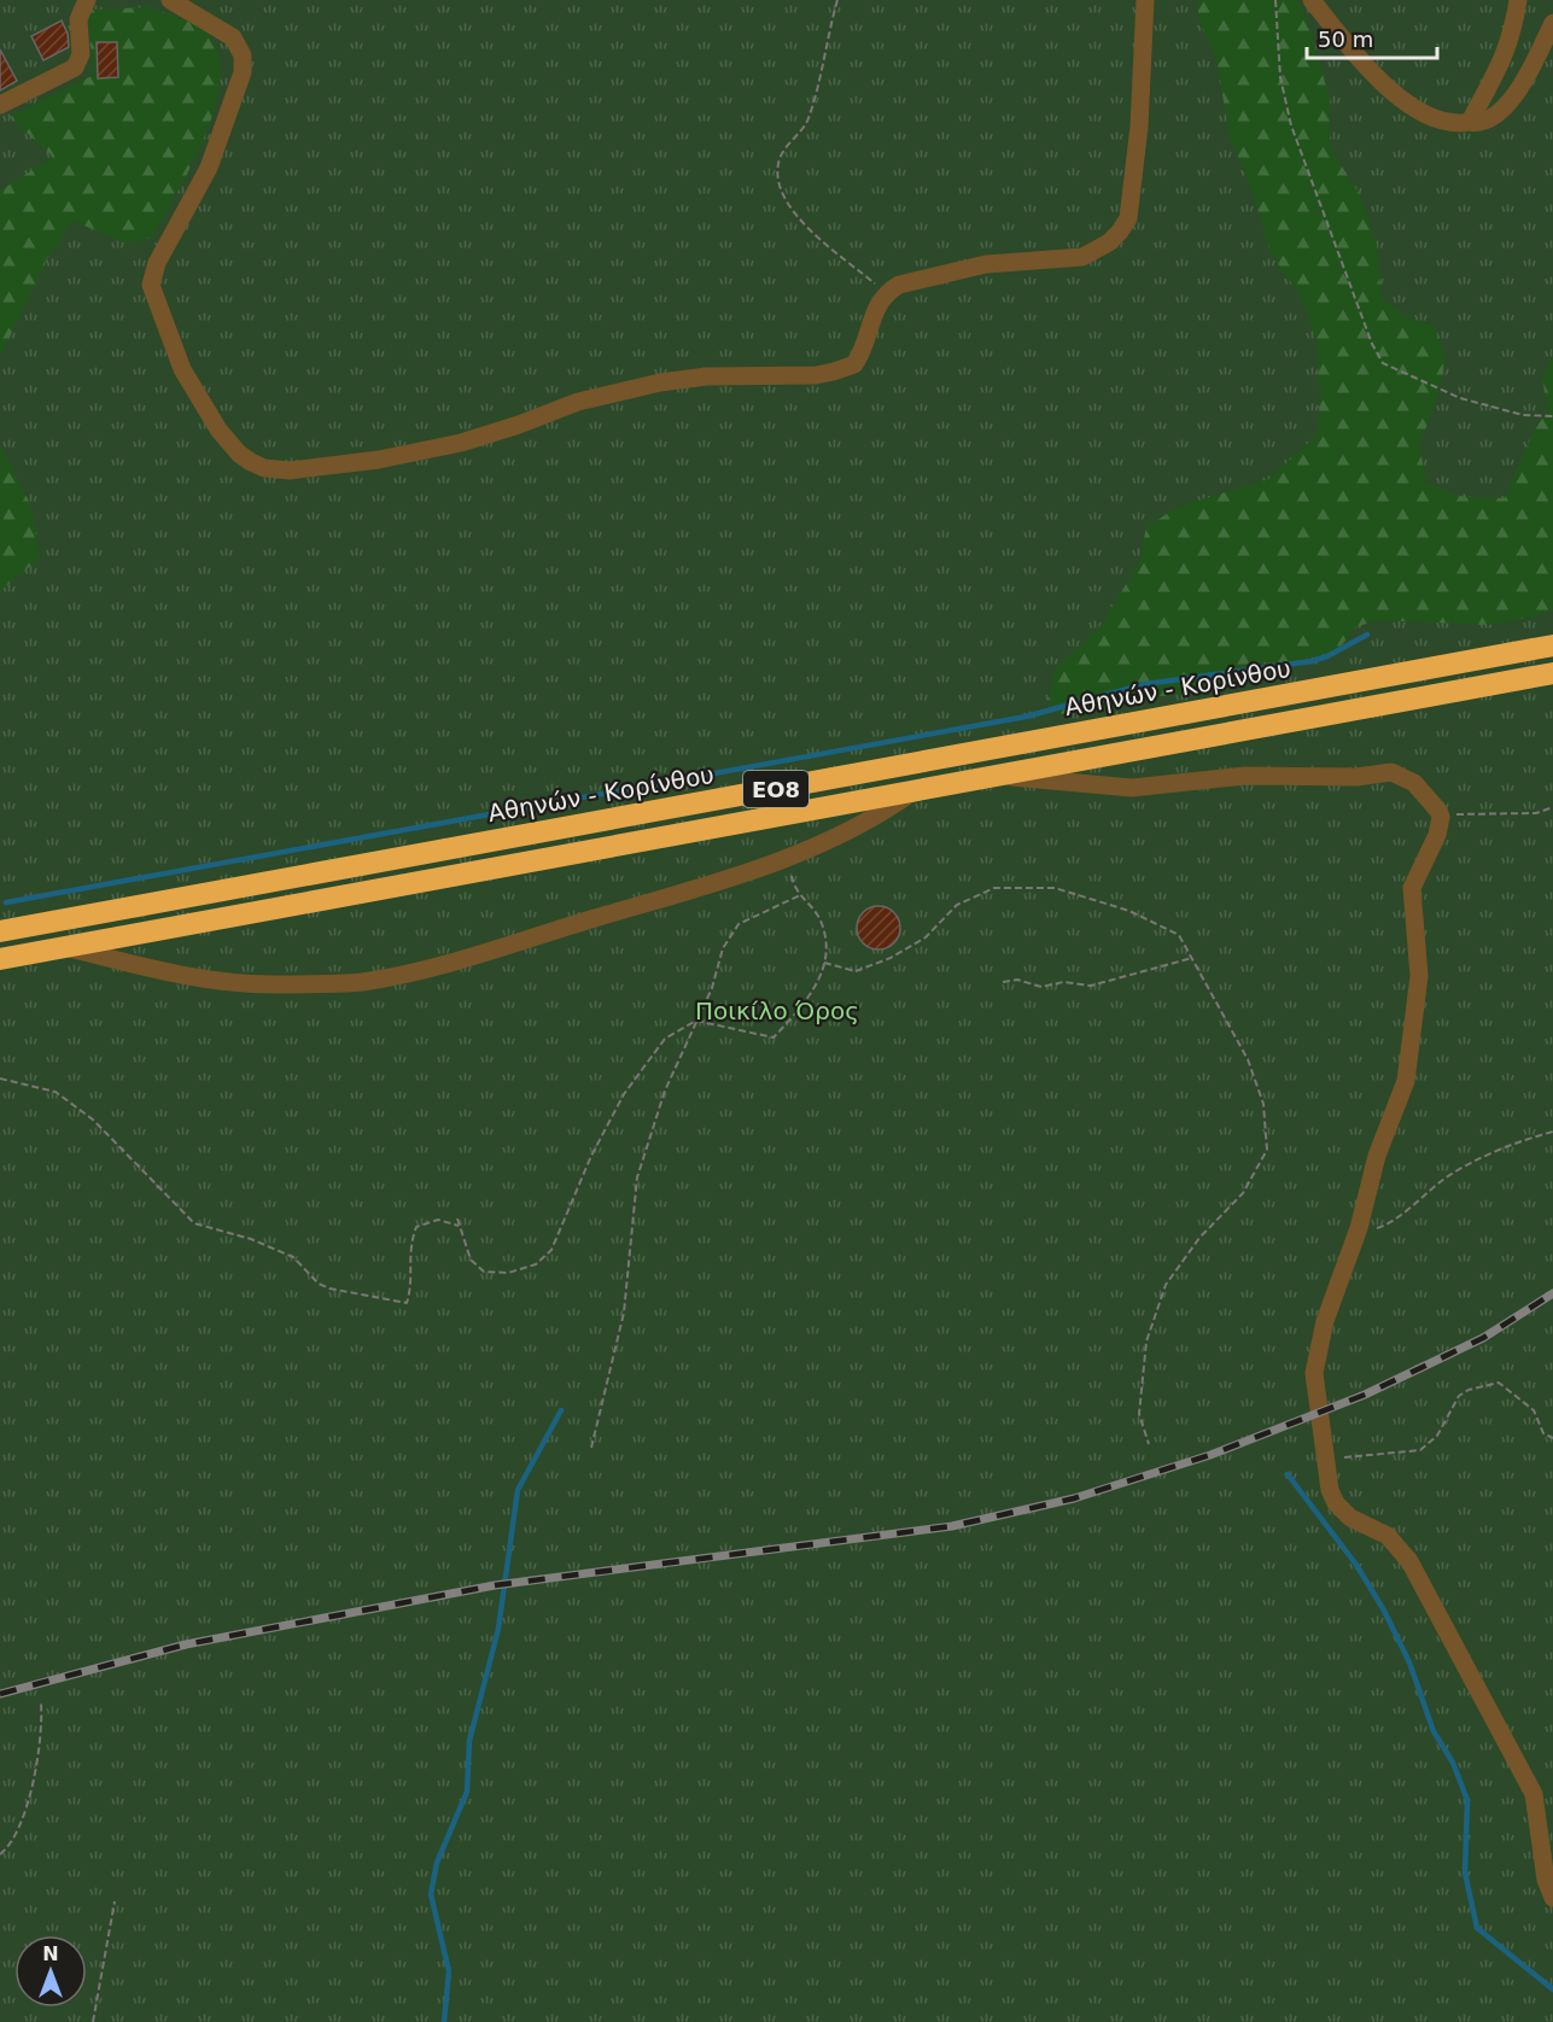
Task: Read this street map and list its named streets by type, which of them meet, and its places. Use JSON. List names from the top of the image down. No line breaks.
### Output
{"streets":{"highway":["Αθηνών - Κορίνθου","ΕΟ8"]},"parks":["Ποικίλο Όρος"],"scale_bar":"50 m","north":"top"}
